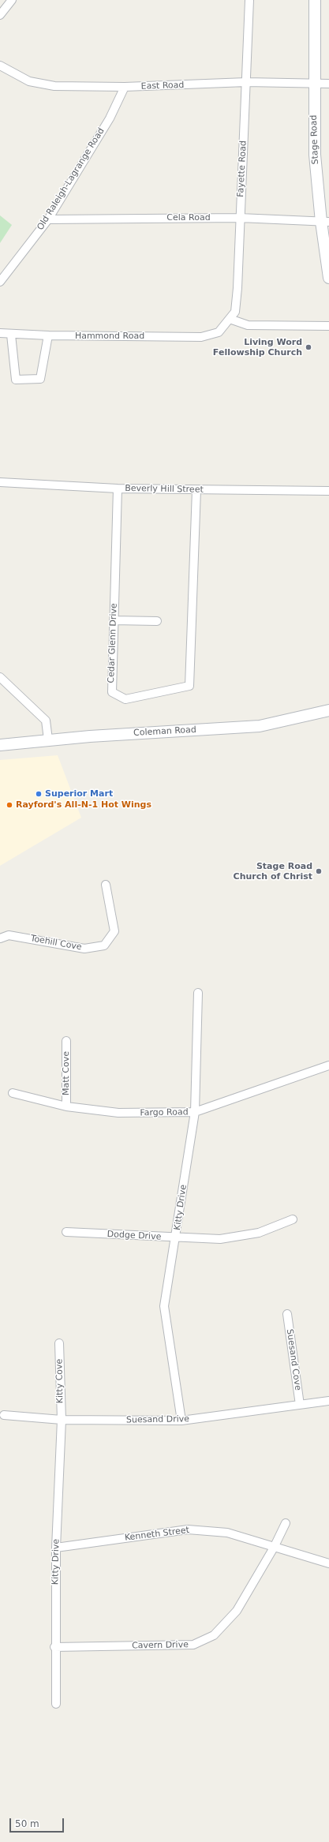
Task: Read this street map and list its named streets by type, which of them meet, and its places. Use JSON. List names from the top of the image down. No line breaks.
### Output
{"streets":{"main road":["Stage Road","Coleman Road"],"street":["East Road","Fayette Road","Old Raleigh-Lagrange Road","Cela Road","Hammond Road","Beverly Hill Street","Cedar Glenn Drive","Toehill Cove","Matt Cove","Fargo Road","Kitty Drive","Dodge Drive","Suesand Cove","Kitty Cove","Suesand Drive","Kenneth Street","Cavern Drive"]},"crossings":[["East Road","Stage Road"],["East Road","Fayette Road"],["East Road","Old Raleigh-Lagrange Road"],["Stage Road","Cela Road"],["Fayette Road","Cela Road"],["Fayette Road","Hammond Road"],["Old Raleigh-Lagrange Road","Cela Road"],["Beverly Hill Street","Cedar Glenn Drive"],["Matt Cove","Fargo Road"],["Fargo Road","Kitty Drive"],["Kitty Drive","Dodge Drive"],["Kitty Drive","Kitty Cove"],["Kitty Drive","Suesand Drive"],["Kitty Drive","Kenneth Street"],["Kitty Drive","Cavern Drive"],["Suesand Cove","Suesand Drive"],["Kitty Cove","Suesand Drive"],["Kenneth Street","Cavern Drive"]],"places":["Living Word Fellowship Church","Superior Mart","Rayford's All-N-1 Hot Wings","Stage Road Church of Christ"],"scale_bar":"50 m"}
